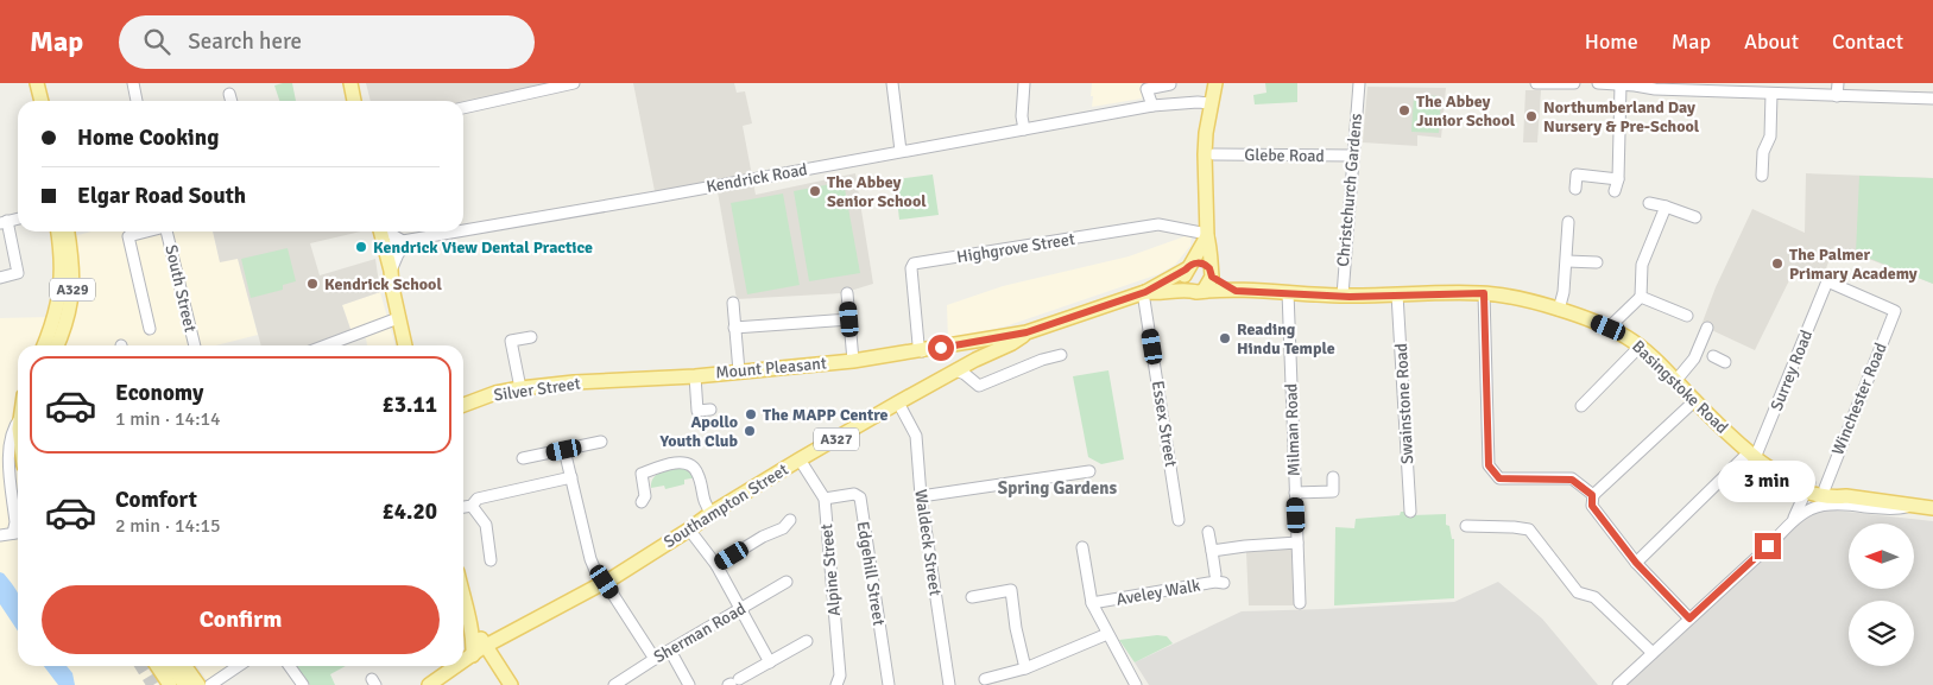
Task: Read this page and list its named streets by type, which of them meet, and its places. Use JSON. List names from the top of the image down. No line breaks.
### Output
{"streets":{"main road":["A329","Mount Pleasant","Basingstoke Road","Silver Street","A327","Southampton Street"],"street":["Glebe Road","Kendrick Road","Christchurch Gardens","Highgrove Street","South Street","Surrey Road","Winchester Road","Swainstone Road","Essex Street","Milman Road","Waldeck Street","Alpine Street","Edgehill Street","Aveley Walk","Sherman Road"]},"crossings":[["Glebe Road","Christchurch Gardens"],["Christchurch Gardens","Basingstoke Road"],["Highgrove Street","Mount Pleasant"],["Highgrove Street","A327"],["Mount Pleasant","Silver Street"],["Mount Pleasant","A327"],["Surrey Road","Basingstoke Road"],["Surrey Road","Winchester Road"],["Basingstoke Road","Winchester Road"],["Basingstoke Road","Swainstone Road"],["Basingstoke Road","Milman Road"],["Basingstoke Road","A327"],["Essex Street","A327"],["A327","Southampton Street"],["Southampton Street","Waldeck Street"],["Southampton Street","Alpine Street"],["Alpine Street","Edgehill Street"]],"districts":["Spring Gardens"],"places":["The Abbey Junior School","Northumberland Day Nursery & Pre-School","The Abbey Senior School","Kendrick View Dental Practice","The Palmer Primary Academy","Kendrick School","Reading Hindu Temple","The MAPP Centre","Apollo Youth Club"],"north":"left","page":{"header":"Map","search":"Search here","nav":["Home","Map","About","Contact"],"banner":["Home Cooking","Elgar Road South"],"list":[{"name":"Economy","note":"1 min · 14:14","value":"£3.11"},{"name":"Comfort","note":"2 min · 14:15","value":"£4.20"}],"bubble":"3 min","buttons":"Confirm"}}
